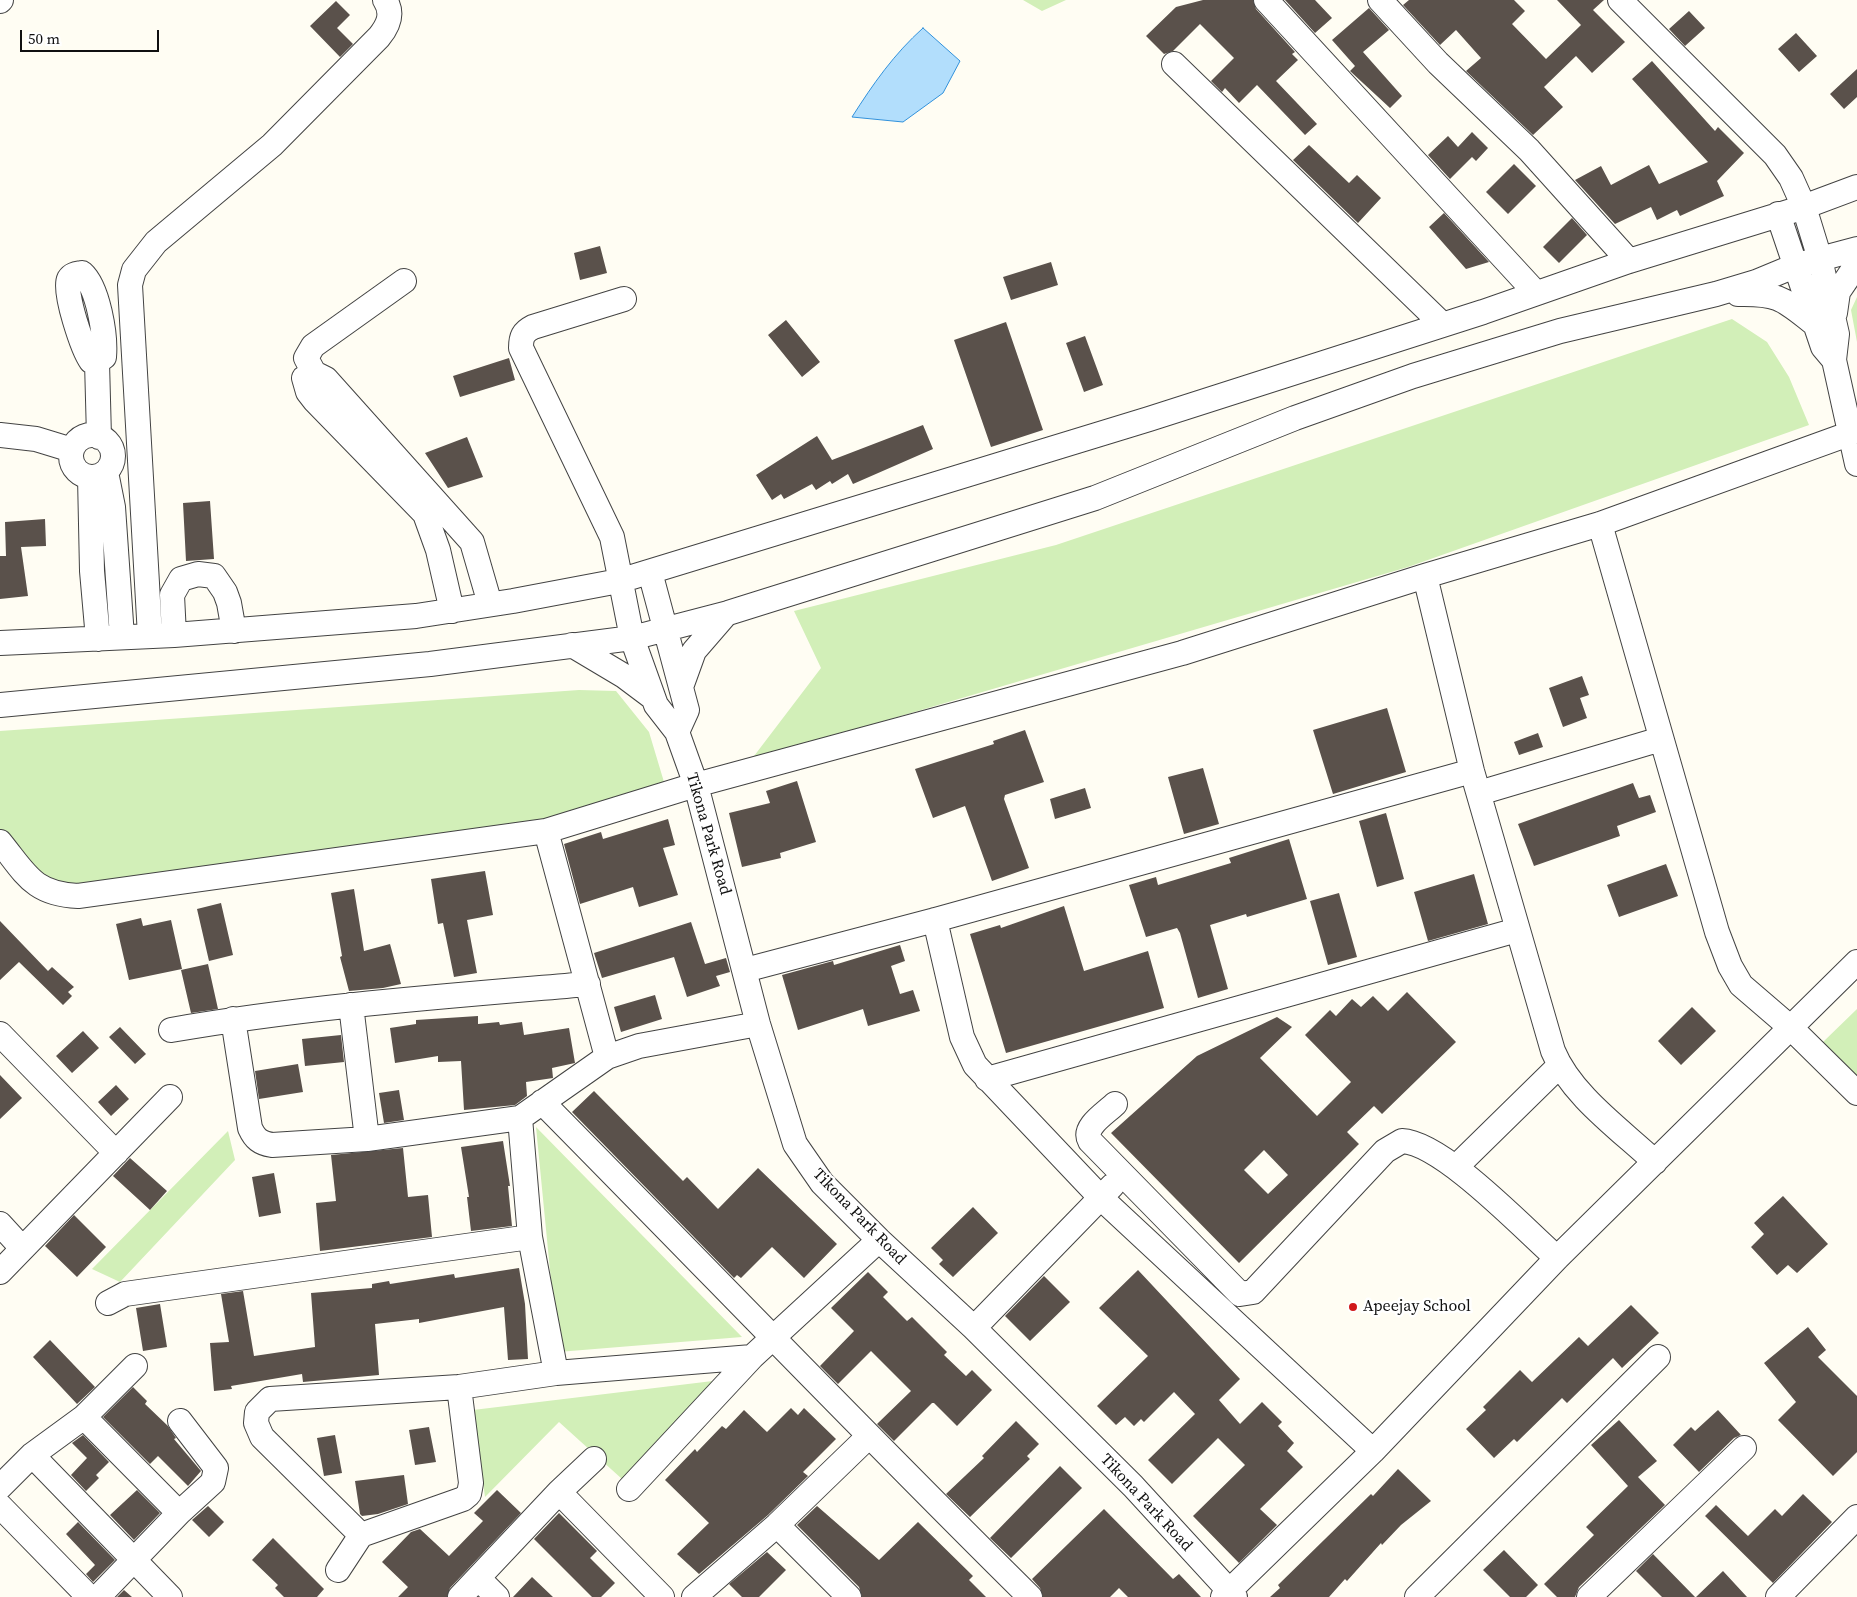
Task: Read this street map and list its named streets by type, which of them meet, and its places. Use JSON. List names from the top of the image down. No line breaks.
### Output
{"streets":{"street":["Tikona Park Road"]},"places":["Apeejay School"],"scale_bar":"50 m"}
